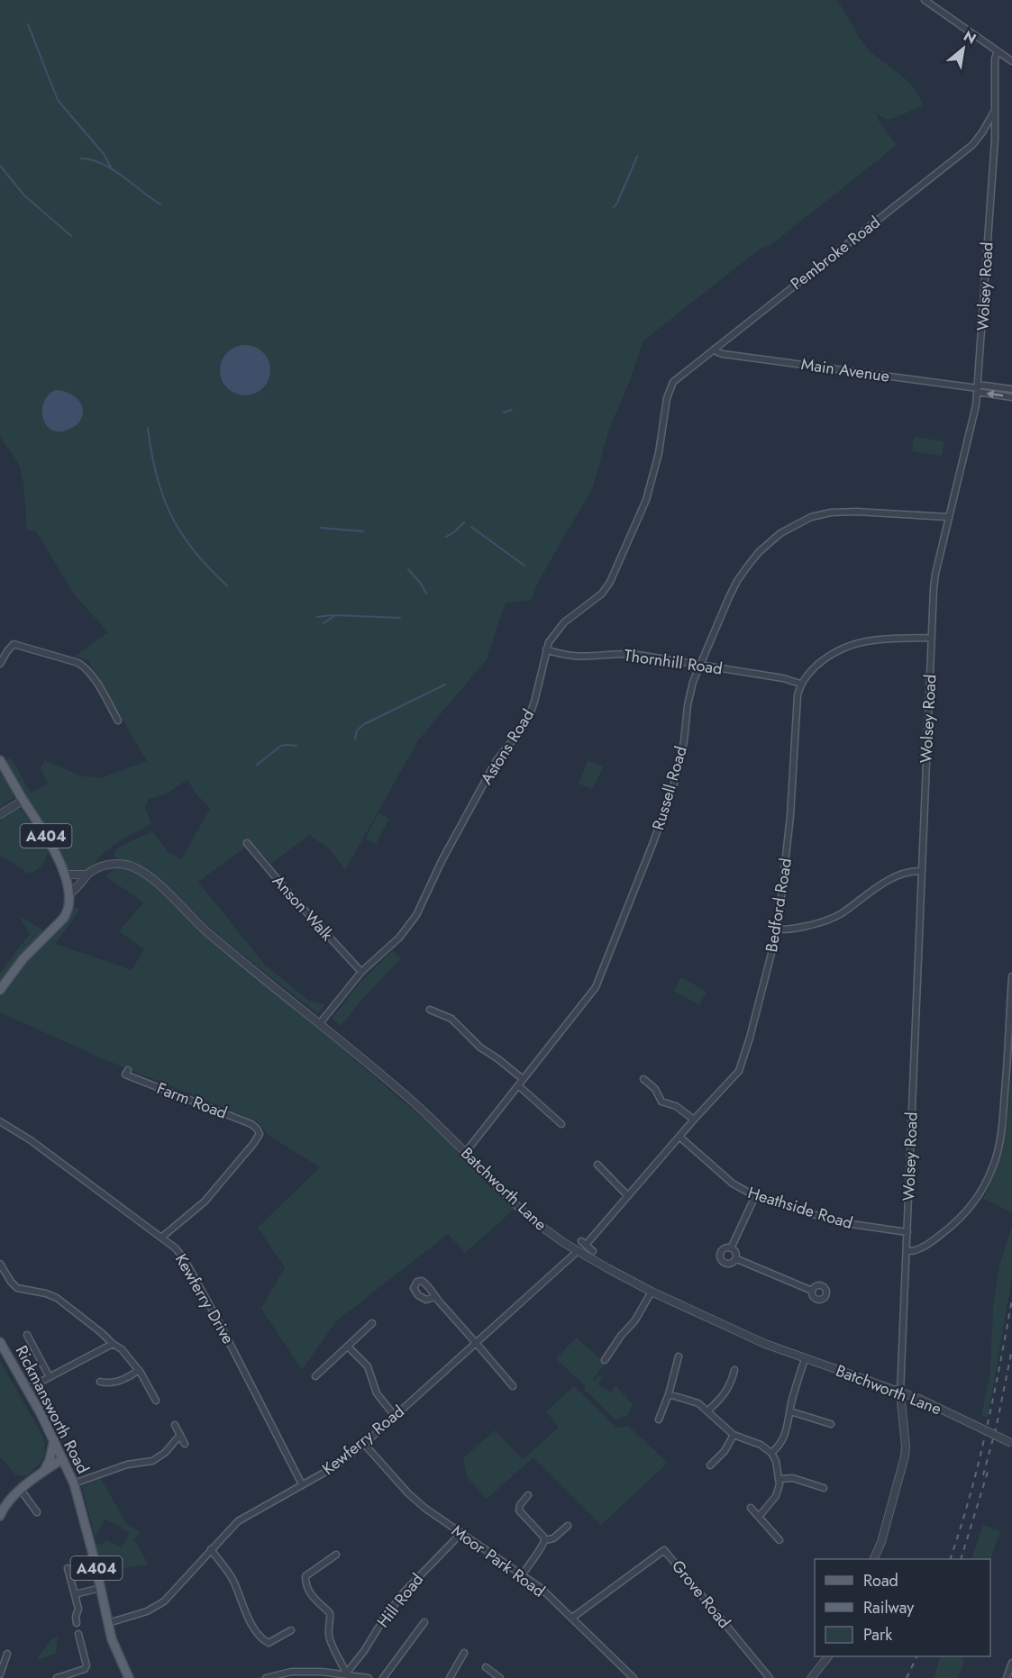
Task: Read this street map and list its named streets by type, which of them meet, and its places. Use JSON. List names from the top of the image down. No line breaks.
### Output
{"streets":{"main road":["A404","Rickmansworth Road"],"street":["Pembroke Road","Wolsey Road","Main Avenue","Thornhill Road","Astons Road","Russell Road","Bedford Road","Anson Walk","Farm Road","Batchworth Lane","Heathside Road","Kewferry Drive","Kewferry Road","Moor Park Road","Grove Road","Hill Road"]},"crossings":[["Pembroke Road","Wolsey Road"],["Pembroke Road","Main Avenue"],["Pembroke Road","Astons Road"],["Wolsey Road","Main Avenue"],["Wolsey Road","Russell Road"],["Wolsey Road","Batchworth Lane"],["Wolsey Road","Heathside Road"],["Thornhill Road","Astons Road"],["Thornhill Road","Russell Road"],["Thornhill Road","Bedford Road"],["Astons Road","Anson Walk"],["Astons Road","Batchworth Lane"],["Russell Road","Batchworth Lane"],["A404","Batchworth Lane"],["Bedford Road","Heathside Road"],["Farm Road","Kewferry Drive"],["Batchworth Lane","Kewferry Road"],["Kewferry Drive","Kewferry Road"],["Rickmansworth Road","Kewferry Road"],["Kewferry Road","Moor Park Road"],["Moor Park Road","Grove Road"],["Moor Park Road","Hill Road"]],"legend":["Road","Railway","Park"],"north":"top right"}
